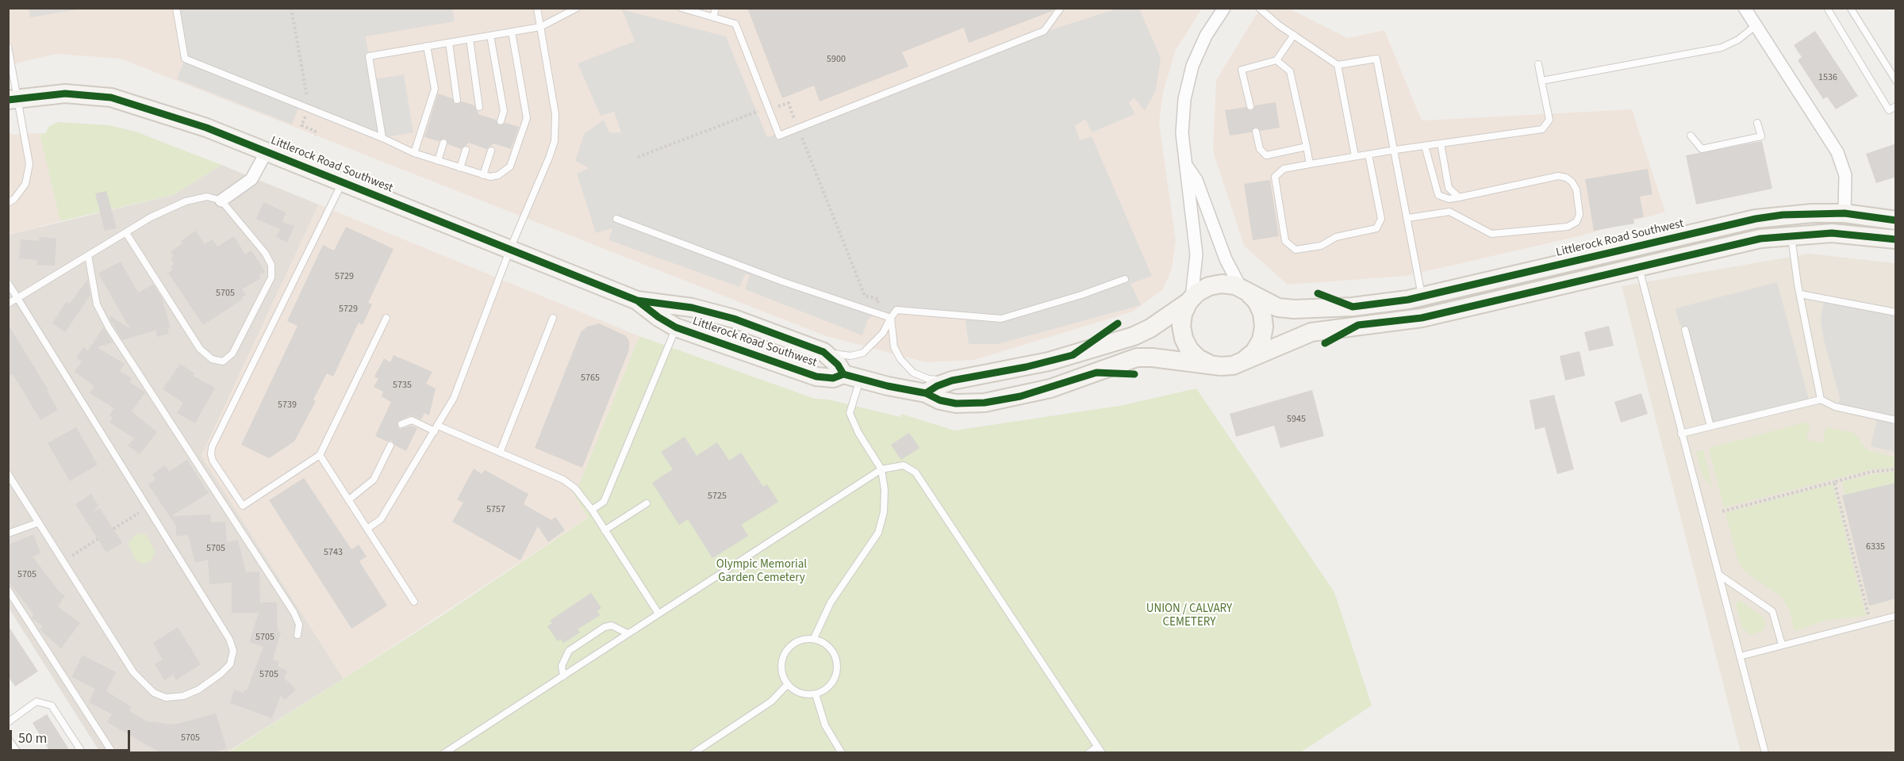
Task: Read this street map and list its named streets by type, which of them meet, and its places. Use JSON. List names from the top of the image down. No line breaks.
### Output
{"streets":{"main road":["Littlerock Road Southwest"]},"parks":["Olympic Memorial Garden Cemetery","UNION / CALVARY CEMETERY"],"house_numbers":["5900","1536","5729","5705","5729","5765","5735","5739","5945","5725","5757","6335","5705","5743","5705","5705","5705","5705"],"scale_bar":"50 m"}
